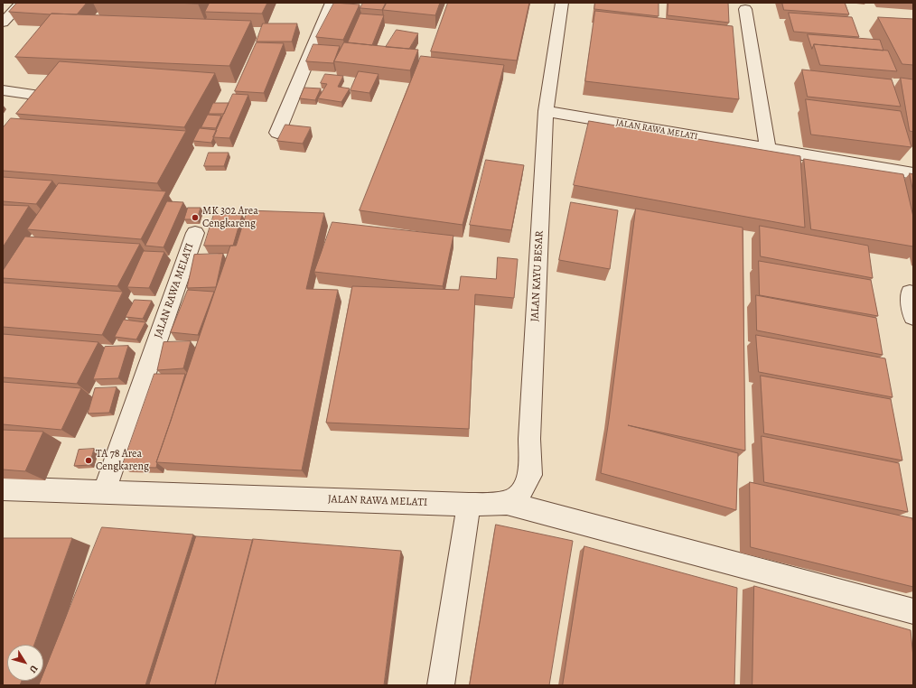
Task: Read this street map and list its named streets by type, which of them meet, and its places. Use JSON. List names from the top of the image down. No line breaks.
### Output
{"streets":{"street":["JALAN RAWA MELATI","JALAN KAYU BESAR"]},"crossings":[["JALAN RAWA MELATI","JALAN KAYU BESAR"]],"places":["MK 302 Area Cengkareng","TA 78 Area Cengkareng"],"north":"bottom right"}
